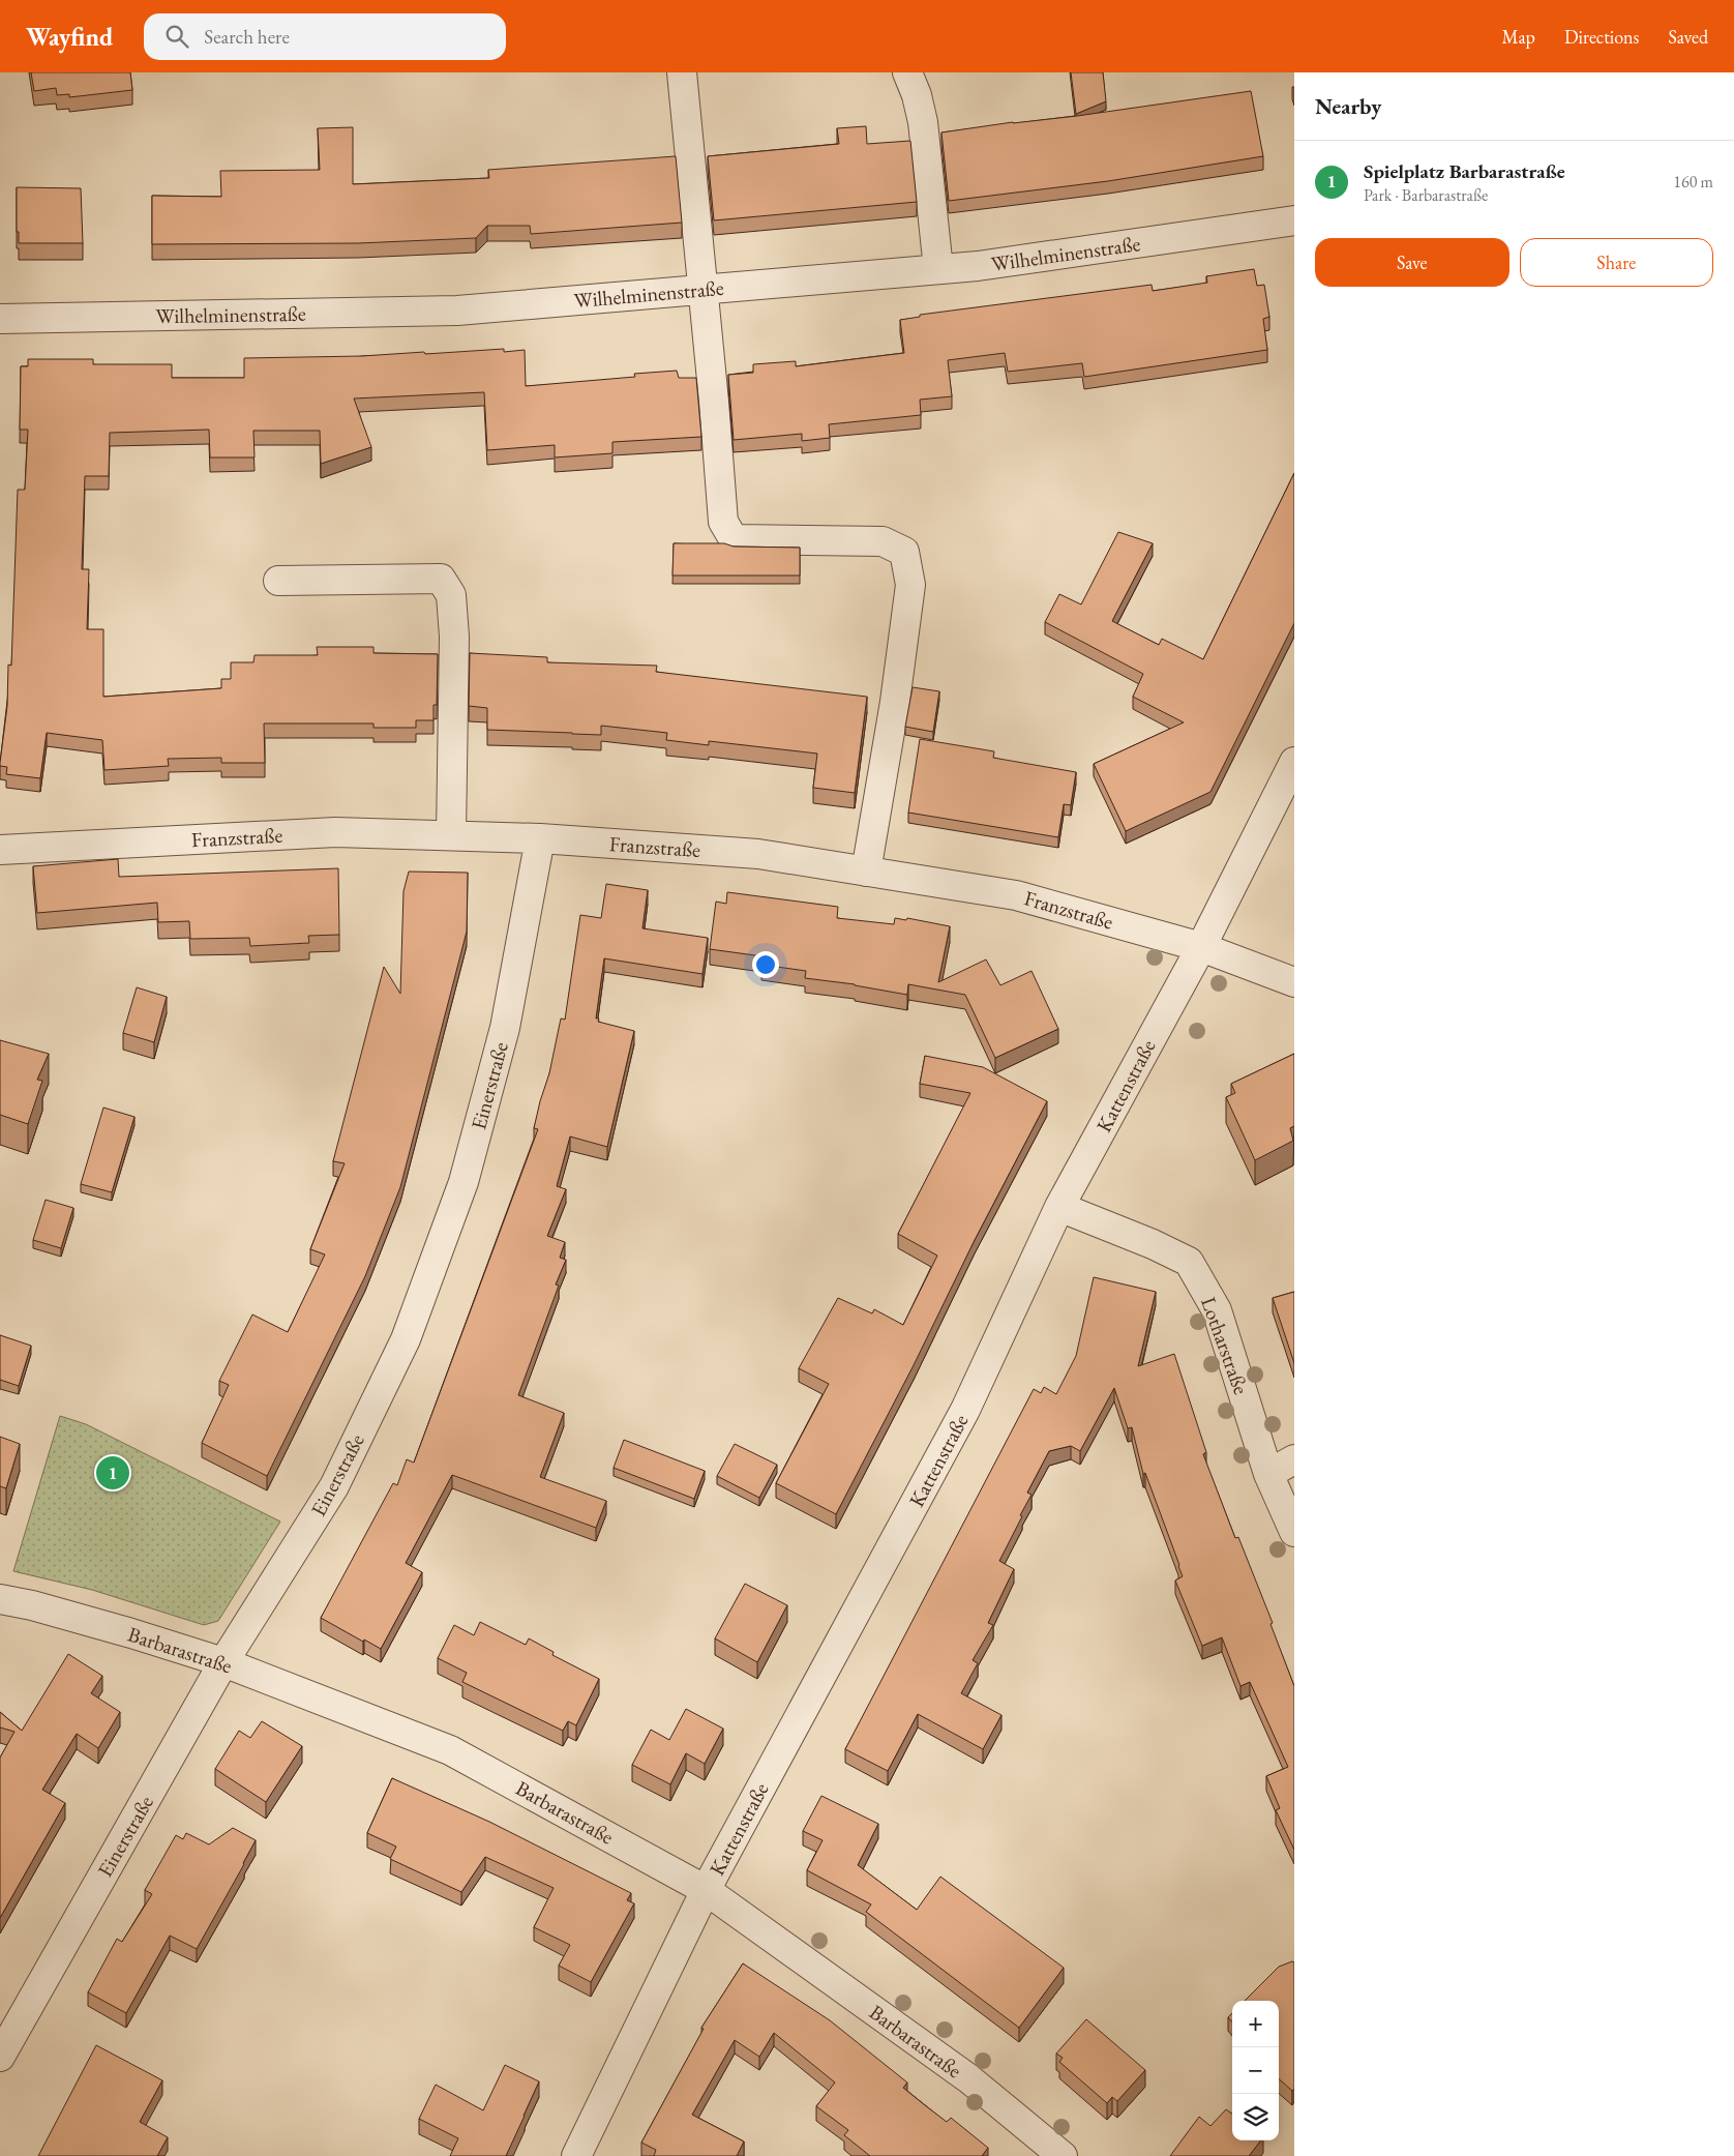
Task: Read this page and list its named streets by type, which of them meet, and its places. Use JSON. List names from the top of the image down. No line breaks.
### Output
{"streets":{"street":["Wilhelminenstraße","Franzstraße","Einerstraße","Kattenstraße","Lotharstraße","Barbarastraße"]},"crossings":[["Franzstraße","Einerstraße"],["Franzstraße","Kattenstraße"],["Einerstraße","Barbarastraße"],["Kattenstraße","Lotharstraße"],["Kattenstraße","Barbarastraße"]],"page":{"header":"Wayfind","search":"Search here","nav":["Map","Directions","Saved"],"heading":"Nearby","list":[{"mark":"1","name":"Spielplatz Barbarastraße","note":"Park · Barbarastraße","value":"160 m"}],"buttons":["Save","Share"],"pins":"1","map_buttons":["+","−"]}}
